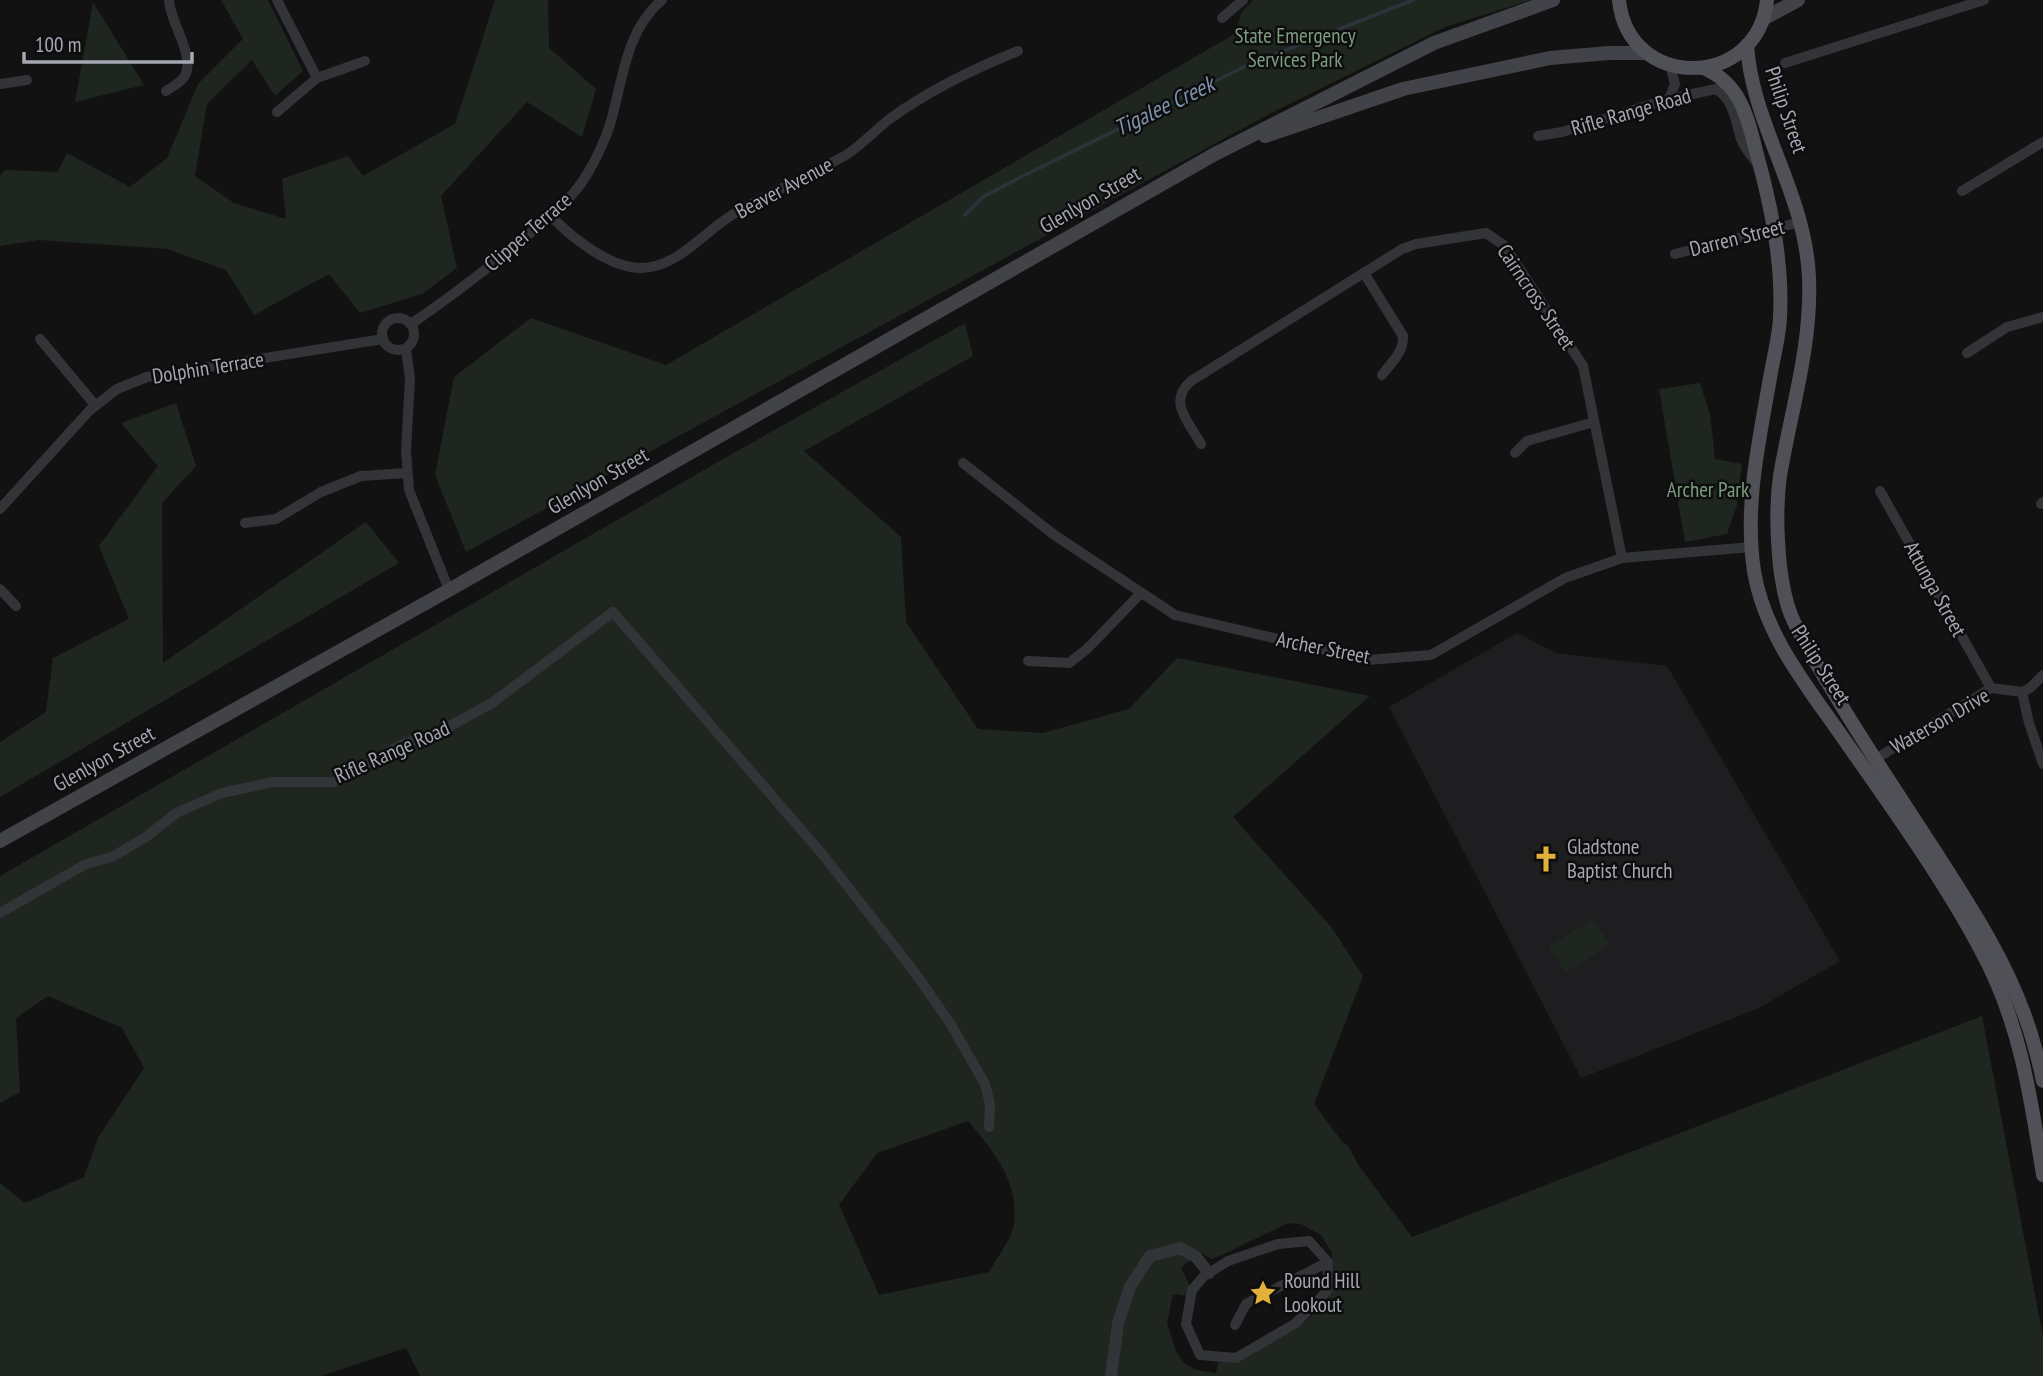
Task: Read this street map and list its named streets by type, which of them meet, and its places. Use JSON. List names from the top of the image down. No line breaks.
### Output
{"streets":{"main road":["Philip Street","Glenlyon Street"],"street":["Rifle Range Road","Beaver Avenue","Clipper Terrace","Darren Street","Cairncross Street","Dolphin Terrace","Attunga Street","Archer Street","Waterson Drive"]},"crossings":[["Philip Street","Rifle Range Road"],["Philip Street","Darren Street"],["Philip Street","Archer Street"],["Philip Street","Waterson Drive"],["Beaver Avenue","Clipper Terrace"],["Clipper Terrace","Dolphin Terrace"],["Cairncross Street","Archer Street"],["Attunga Street","Waterson Drive"]],"water":["Tigalee Creek"],"parks":["State Emergency Services Park","Archer Park"],"places":{"church":["Gladstone Baptist Church"],"place":["Round Hill Lookout"]},"scale_bar":"100 m"}
